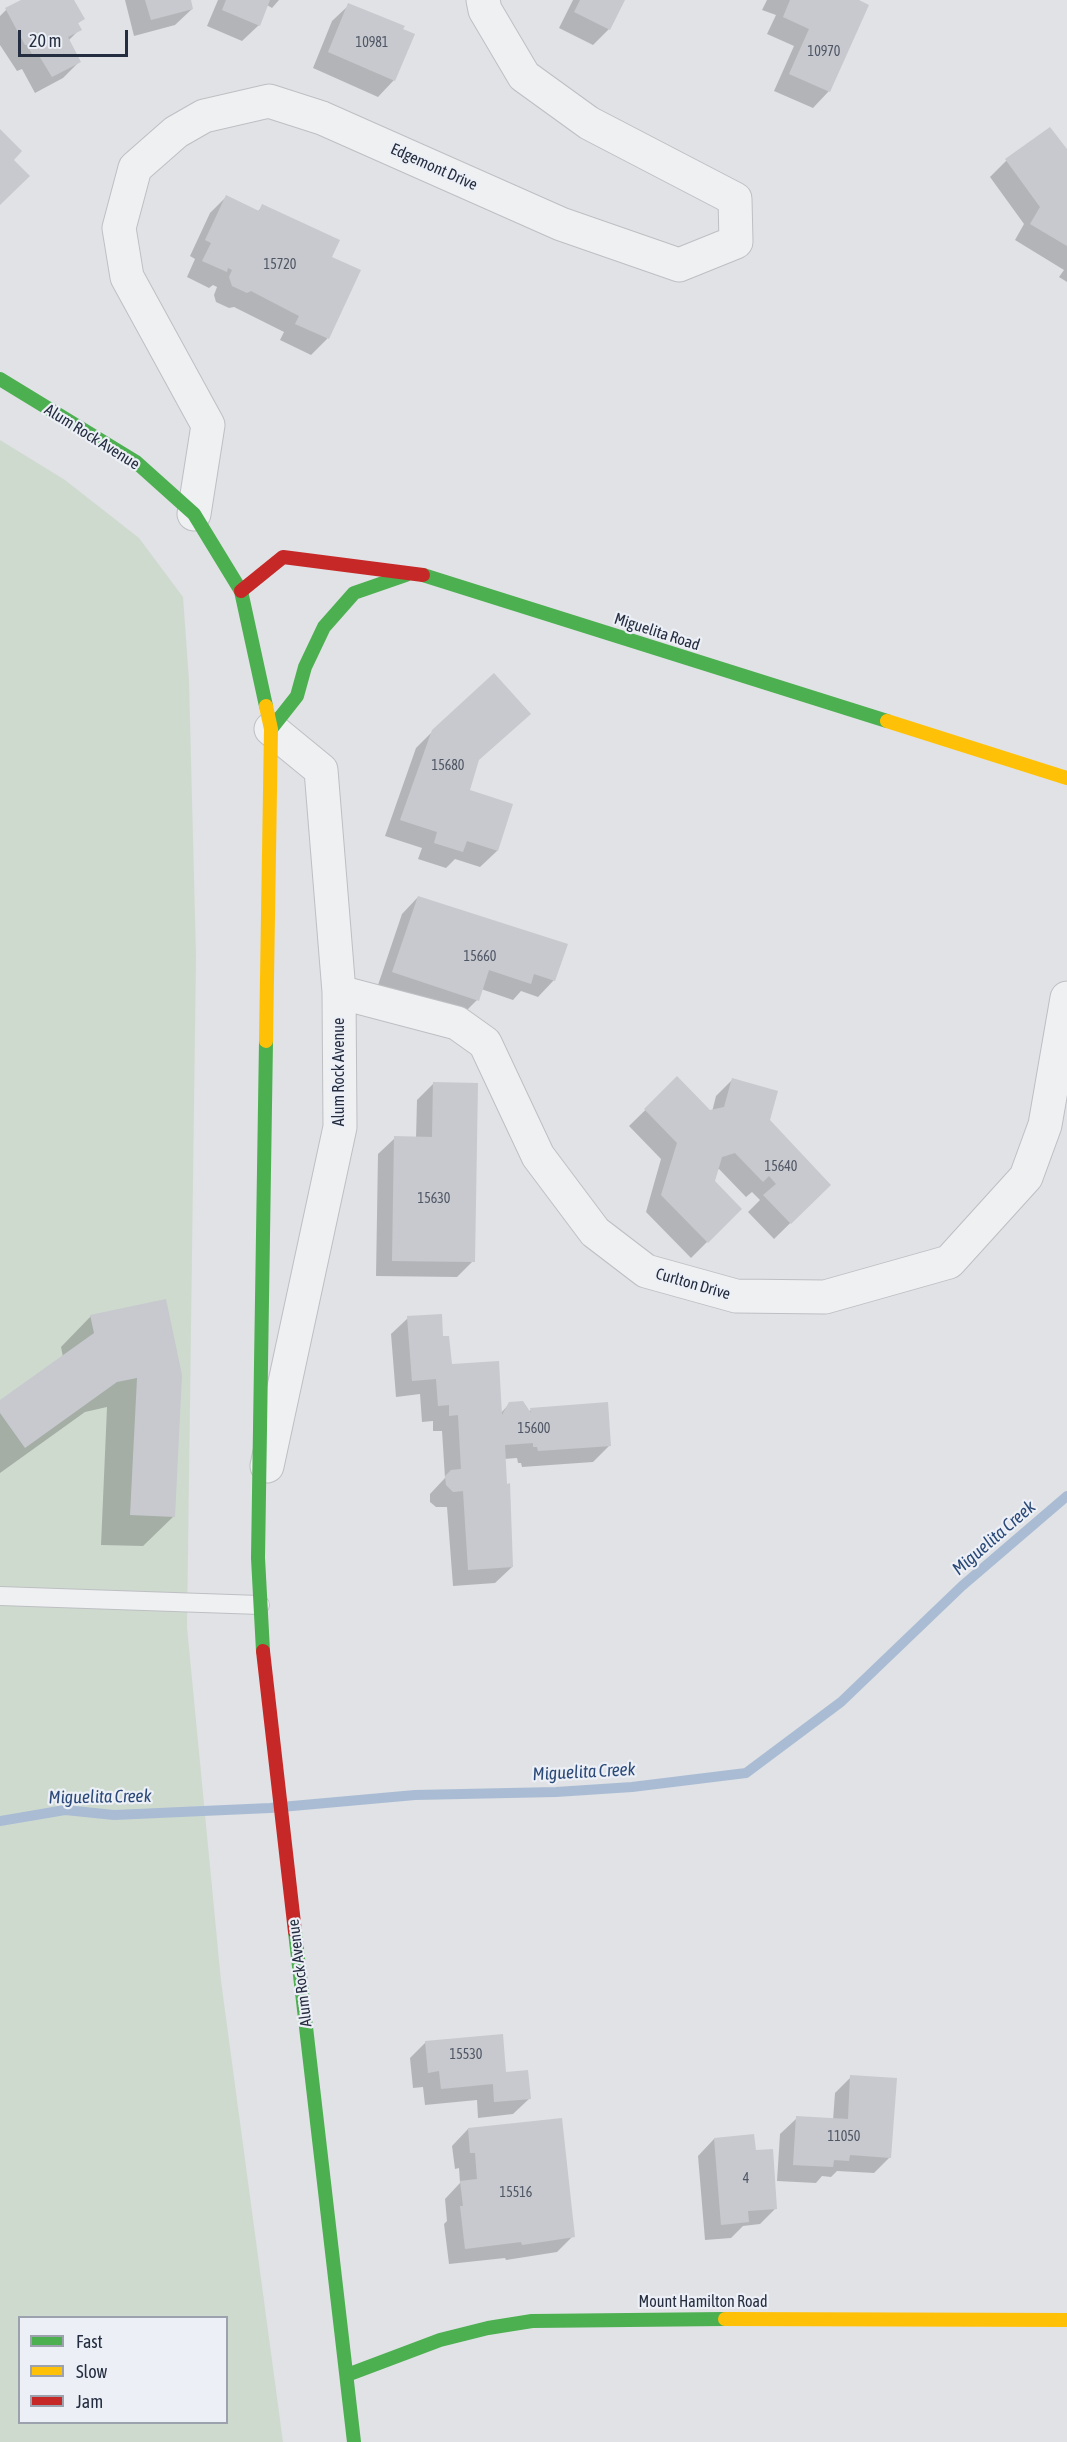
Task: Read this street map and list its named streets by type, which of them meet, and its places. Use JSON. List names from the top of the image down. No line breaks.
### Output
{"streets":{"street":["Edgemont Drive","Alum Rock Avenue","Miguelita Road","Curlton Drive","Mount Hamilton Road"]},"crossings":[["Edgemont Drive","Alum Rock Avenue"],["Alum Rock Avenue","Miguelita Road"],["Alum Rock Avenue","Curlton Drive"],["Alum Rock Avenue","Mount Hamilton Road"]],"water":["Miguelita Creek"],"house_numbers":["10981","10970","15720","15680","15660","15640","15630","15600","15530","11050","4","15516"],"legend":["Fast","Slow","Jam"],"scale_bar":"20 m"}
